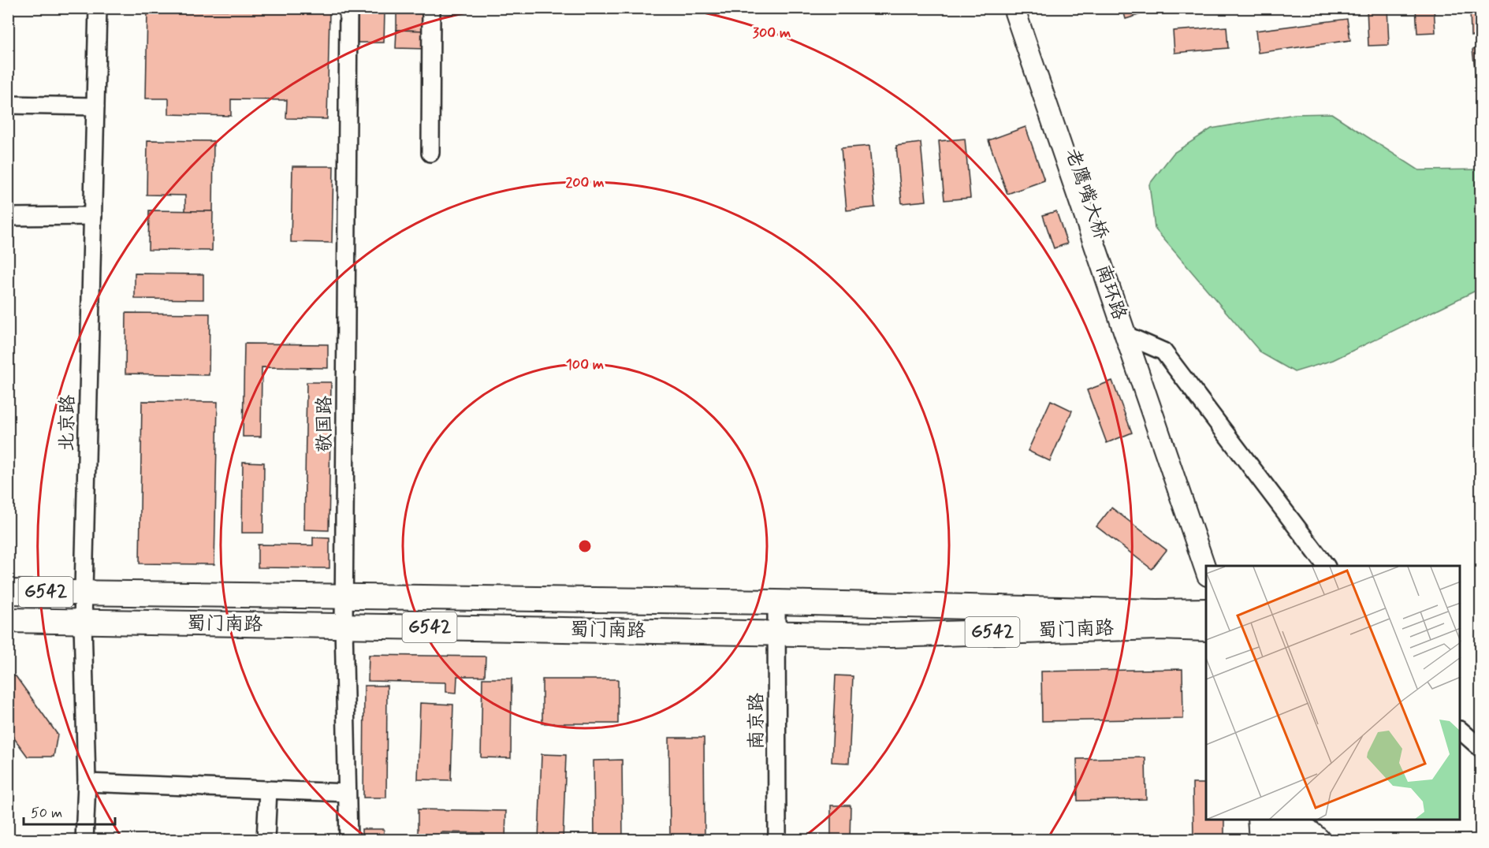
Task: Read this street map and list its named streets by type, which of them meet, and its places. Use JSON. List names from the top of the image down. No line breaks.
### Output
{"streets":{"highway":["G542","蜀门南路"],"main road":["老鹰嘴大桥","南环路"],"street":["北京路","敬国路","南京路"]},"crossings":[["老鹰嘴大桥","南环路"],["北京路","蜀门南路"],["敬国路","蜀门南路"],["蜀门南路","南京路"]],"scale_bar":"50 m","rings":["300 m","200 m","100 m"]}
